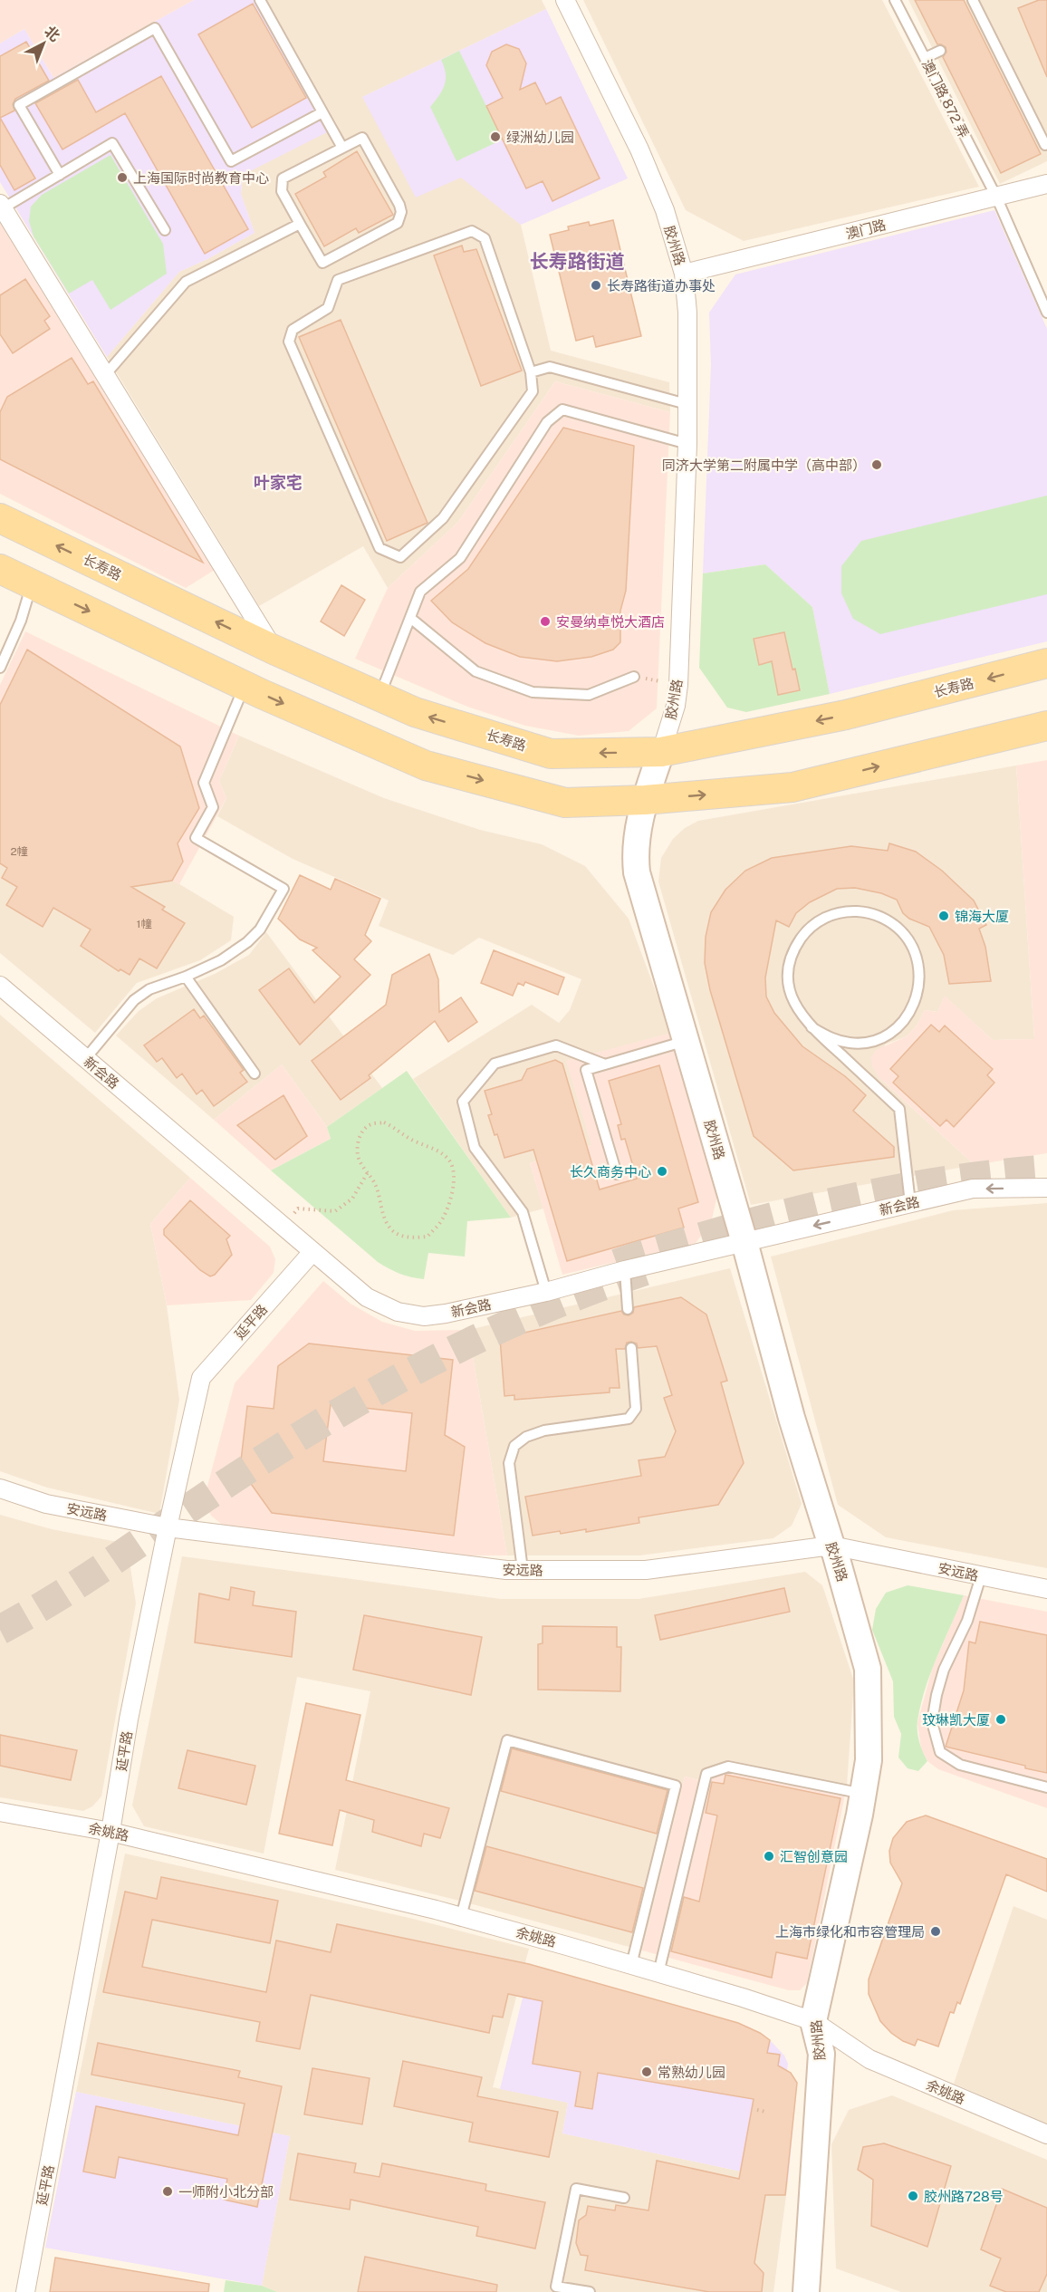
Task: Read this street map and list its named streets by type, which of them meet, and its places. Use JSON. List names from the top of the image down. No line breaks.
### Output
{"streets":{"main road":["长寿路"],"street":["澳门路","胶州路","新会路","延平路","安远路","余姚路"],"lane":["澳门路 872 弄"]},"crossings":[["澳门路 872 弄","澳门路"],["澳门路","胶州路"],["胶州路","长寿路"],["胶州路","新会路"],["胶州路","安远路"],["胶州路","余姚路"],["新会路","延平路"],["延平路","安远路"],["延平路","余姚路"]],"districts":["长寿路街道","叶家宅"],"places":["绿洲幼儿园","上海国际时尚教育中心","长寿路街道办事处","同济大学第二附属中学（高中部）","安曼纳卓悦大酒店","锦海大厦","长久商务中心","玟琳凯大厦","汇智创意园","上海市绿化和市容管理局","常熟幼儿园","一师附小北分部","胶州路728号"],"house_numbers":["2幢","1幢"],"north":"top right"}
